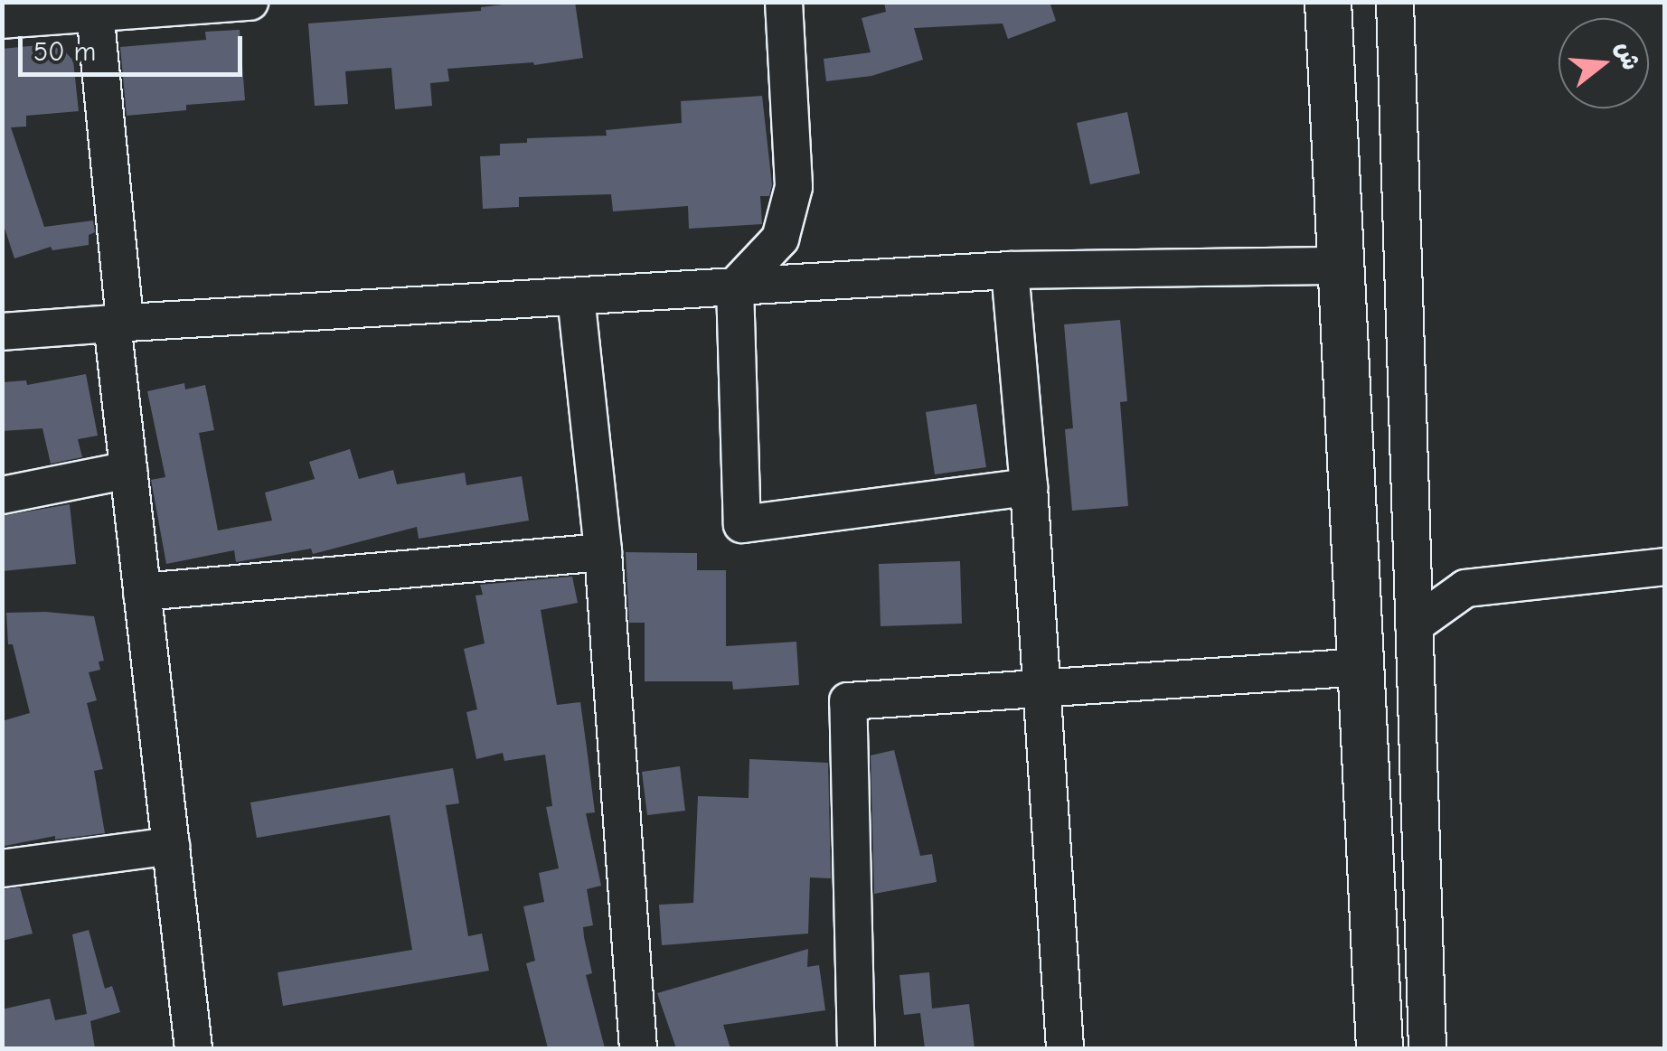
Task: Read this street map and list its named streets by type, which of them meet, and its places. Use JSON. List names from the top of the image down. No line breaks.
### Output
{"scale_bar":"50 m","north":"right"}
